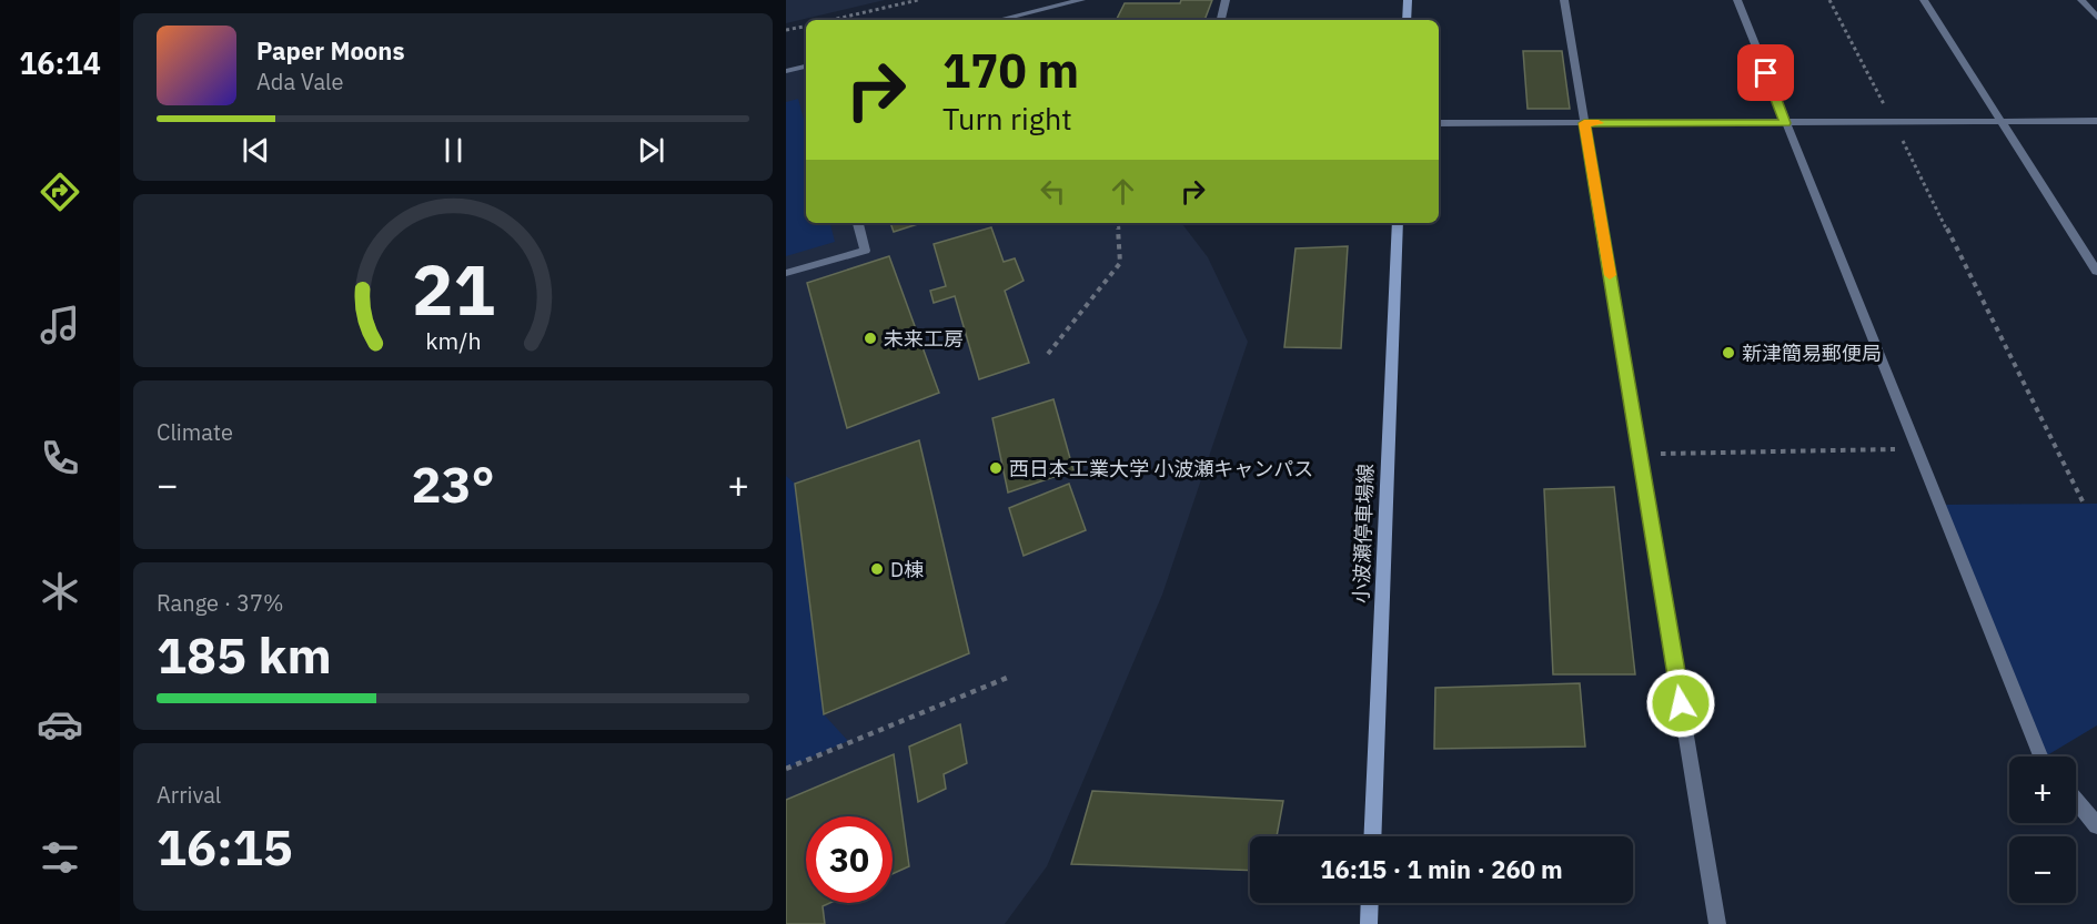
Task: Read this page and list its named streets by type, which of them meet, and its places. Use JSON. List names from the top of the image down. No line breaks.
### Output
{"streets":{"main road":["小波瀬停車場線"]},"places":["未来工房","新津簡易郵便局","西日本工業大学 小波瀬キャンパス","D棟"],"page":{"tabs":"16:14","turn":["170 m","Turn right"],"song":["Paper Moons","Ada Vale"],"tile":["Climate",["Range · 37%","185 km"],["Arrival","16:15"]],"heat":["−","23°","+"],"map_buttons":["+","−"],"limit":"30","trip":"16:15 · 1 min · 260 m","gauge":["21","km/h"]}}
